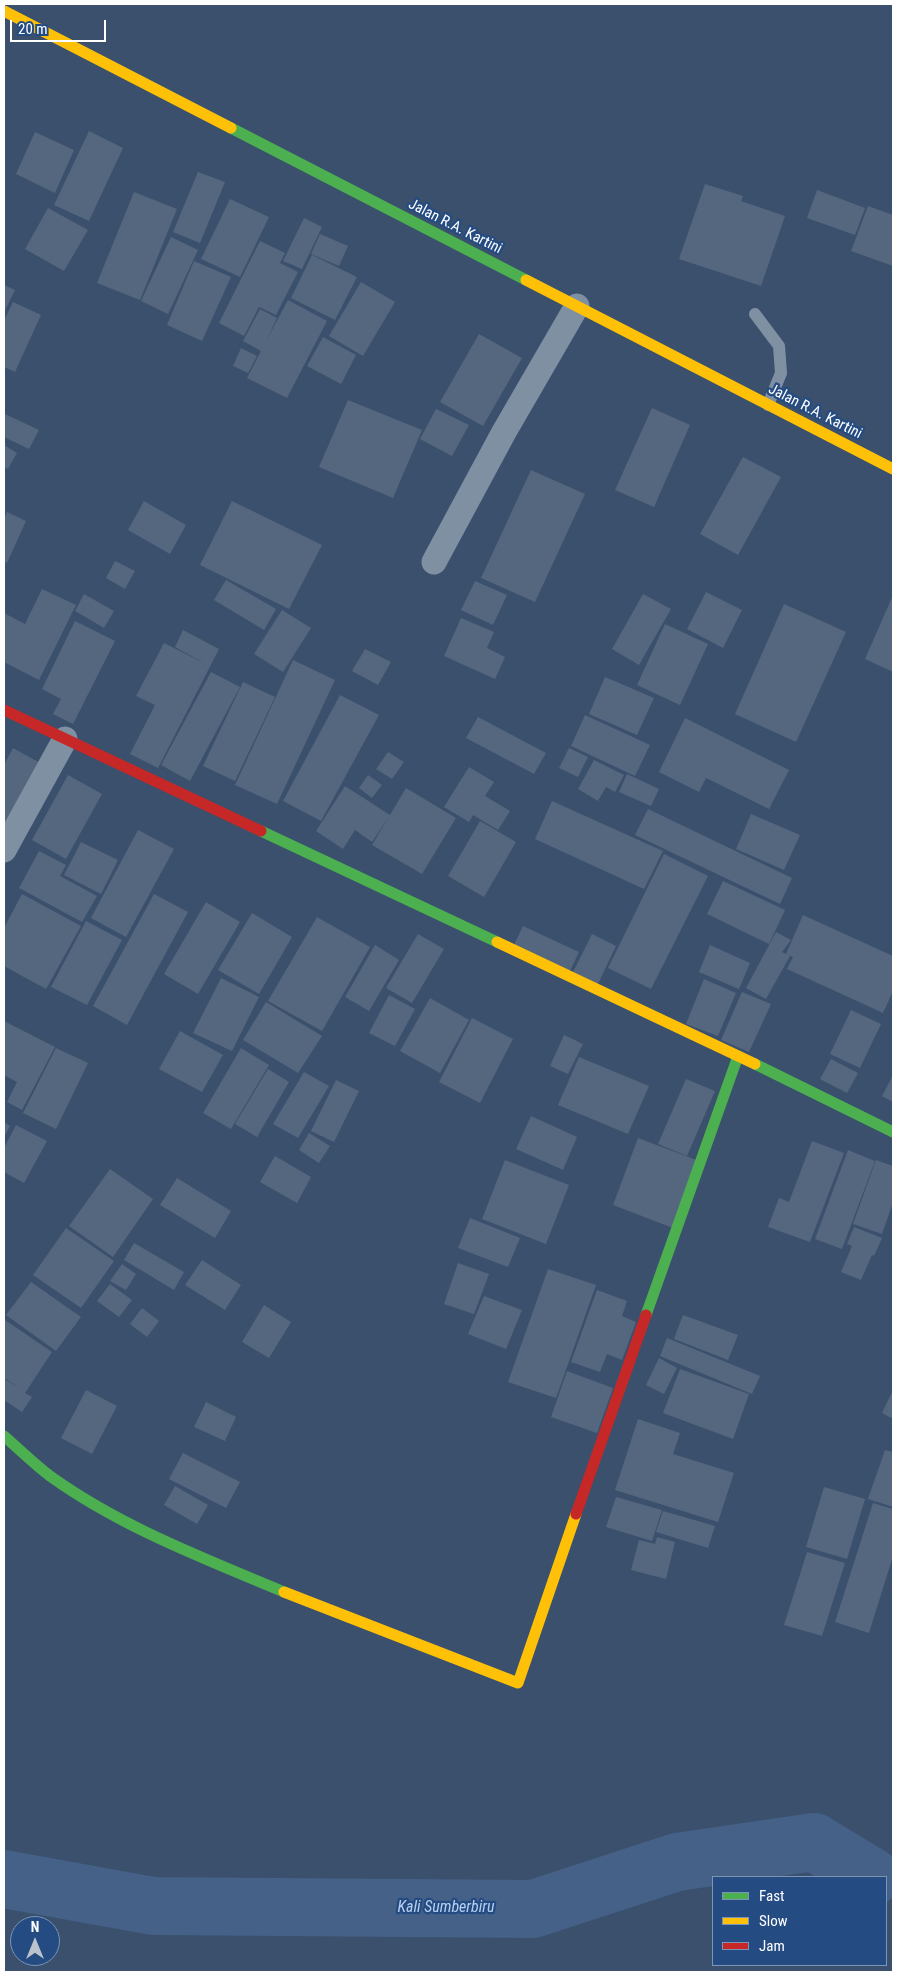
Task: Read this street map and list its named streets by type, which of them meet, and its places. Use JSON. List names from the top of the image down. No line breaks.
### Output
{"streets":{"street":["Jalan R.A. Kartini"]},"water":["Kali Sumberbiru"],"legend":["Fast","Slow","Jam"],"scale_bar":"20 m","north":"top"}
